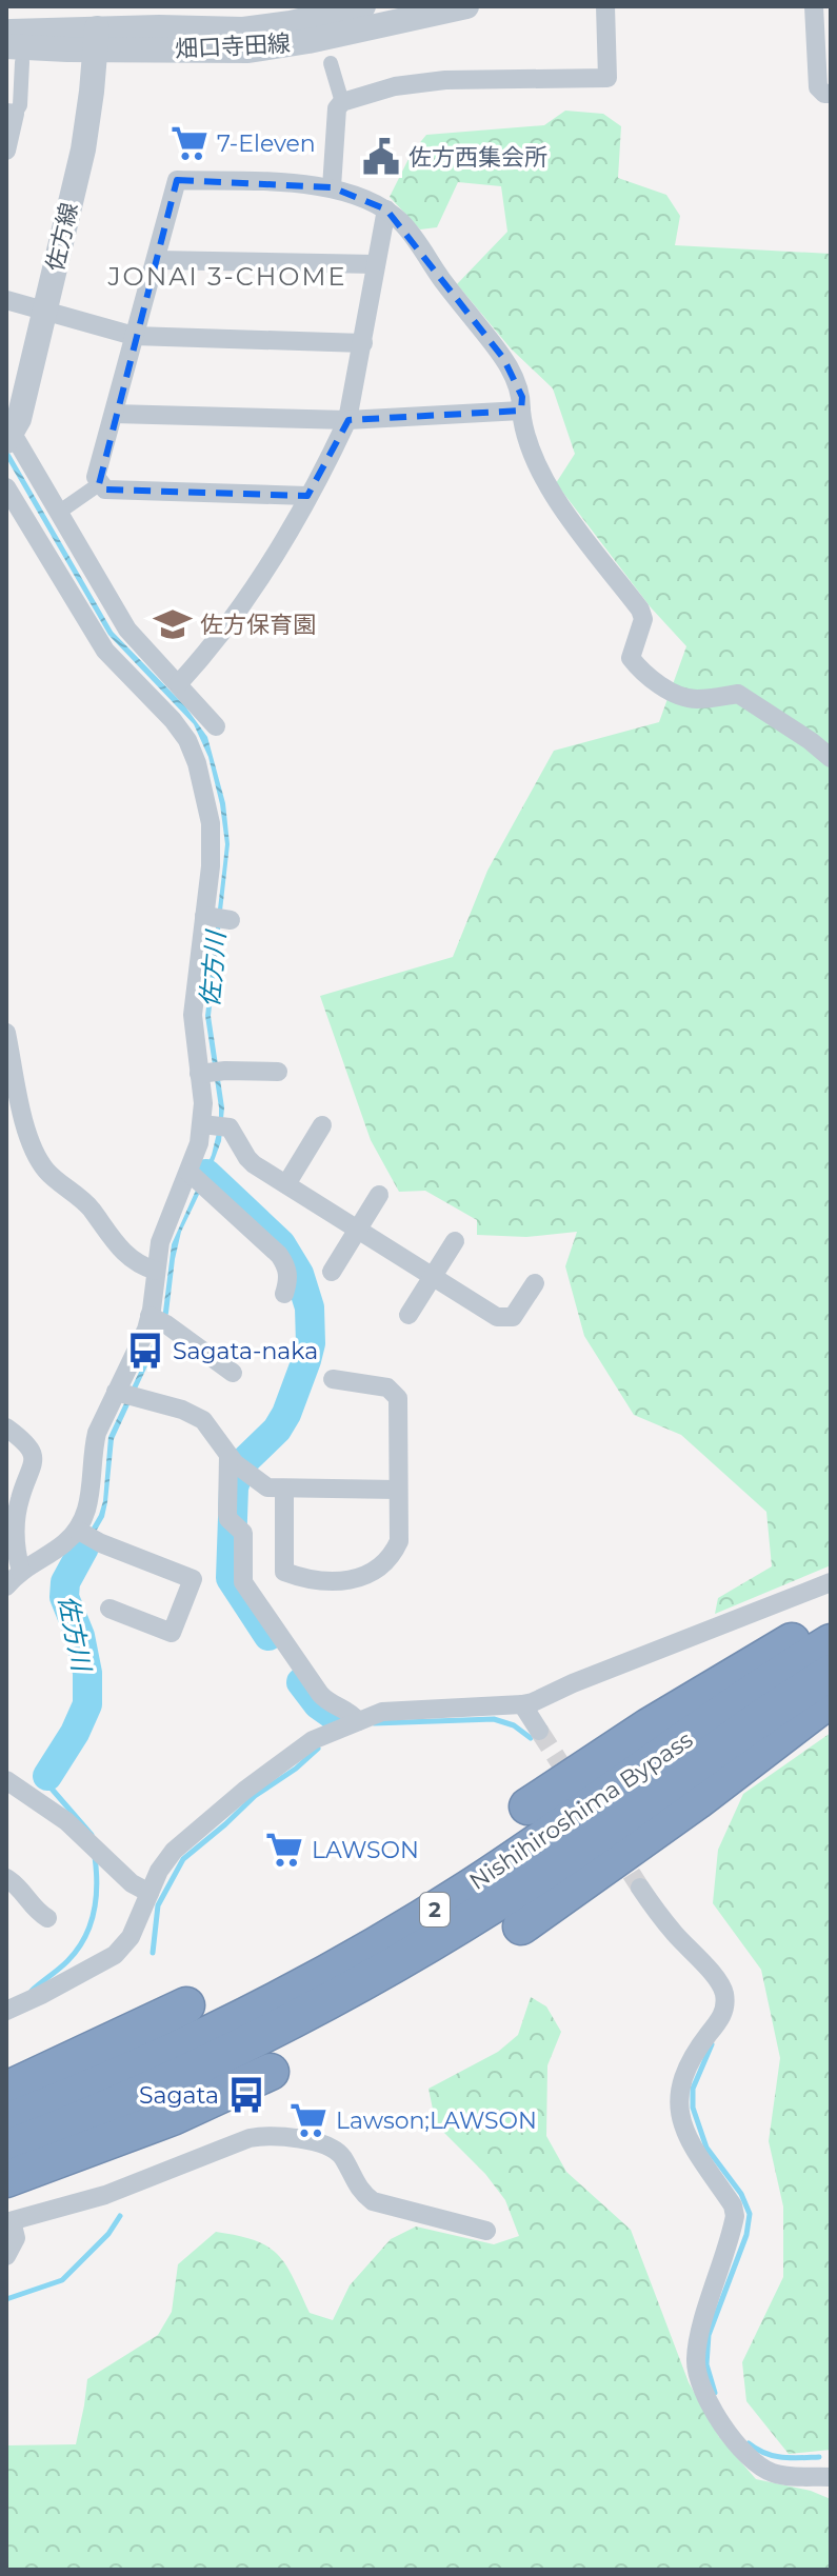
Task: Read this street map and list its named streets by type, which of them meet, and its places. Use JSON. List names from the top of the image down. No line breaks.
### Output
{"streets":{"highway":["Nishihiroshima Bypass","2"],"street":["畑口寺田線","佐方線"]},"crossings":[["畑口寺田線","佐方線"]],"districts":["JONAI 3-CHOME"],"water":["佐方川"],"places":{"supermarket":["7-Eleven","LAWSON","Lawson;LAWSON"],"public building":["佐方西集会所"],"school or university":["佐方保育園"],"bus stop":["Sagata-naka","Sagata"]}}
